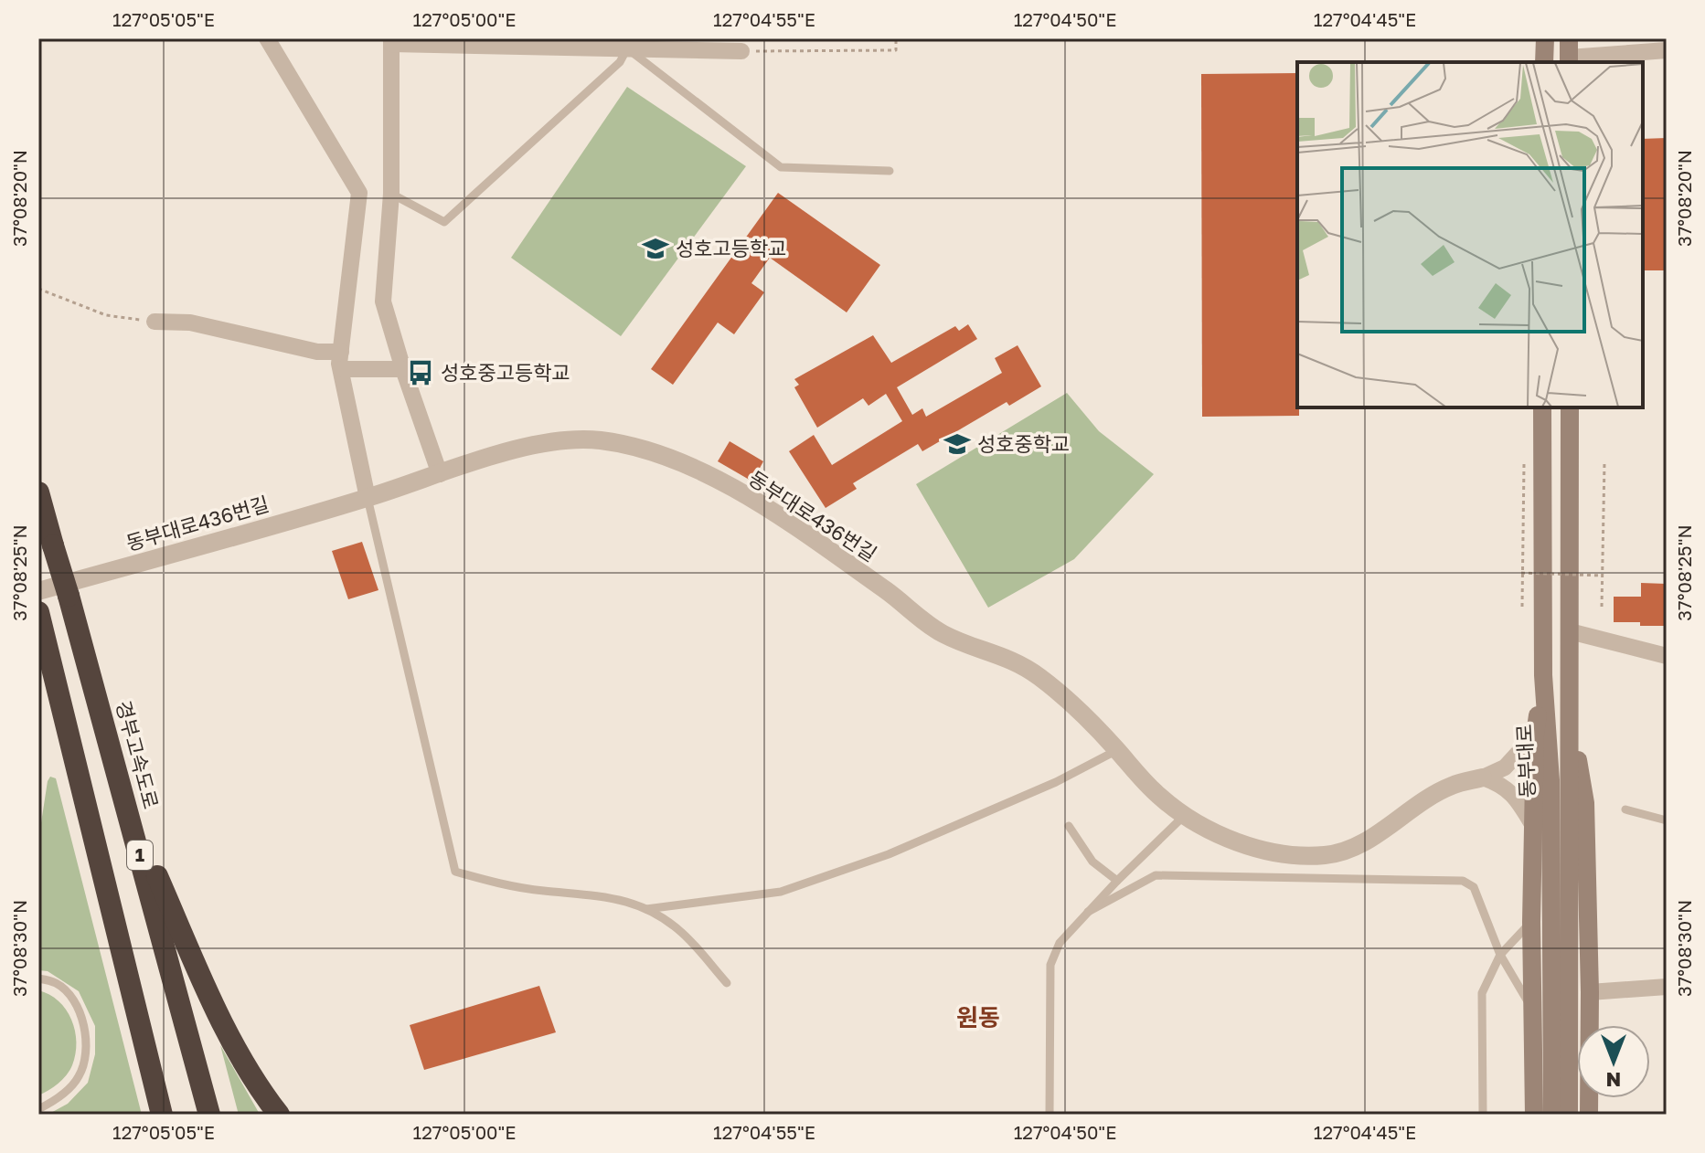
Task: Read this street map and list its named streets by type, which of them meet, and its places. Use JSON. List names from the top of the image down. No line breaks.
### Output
{"streets":{"highway":["경부고속도로","1"],"main road":["동부대로"],"street":["동부대로436번길"]},"crossings":[["동부대로436번길","동부대로"]],"districts":["원동"],"places":{"school or university":["성호고등학교","성호중학교"],"bus stop":["성호중고등학교"]},"north":"bottom","coordinates":["127°05'05\"E","127°05'00\"E","127°04'55\"E","127°04'50\"E","127°04'45\"E","37°08'20\"N","37°08'25\"N","37°08'30\"N"]}
